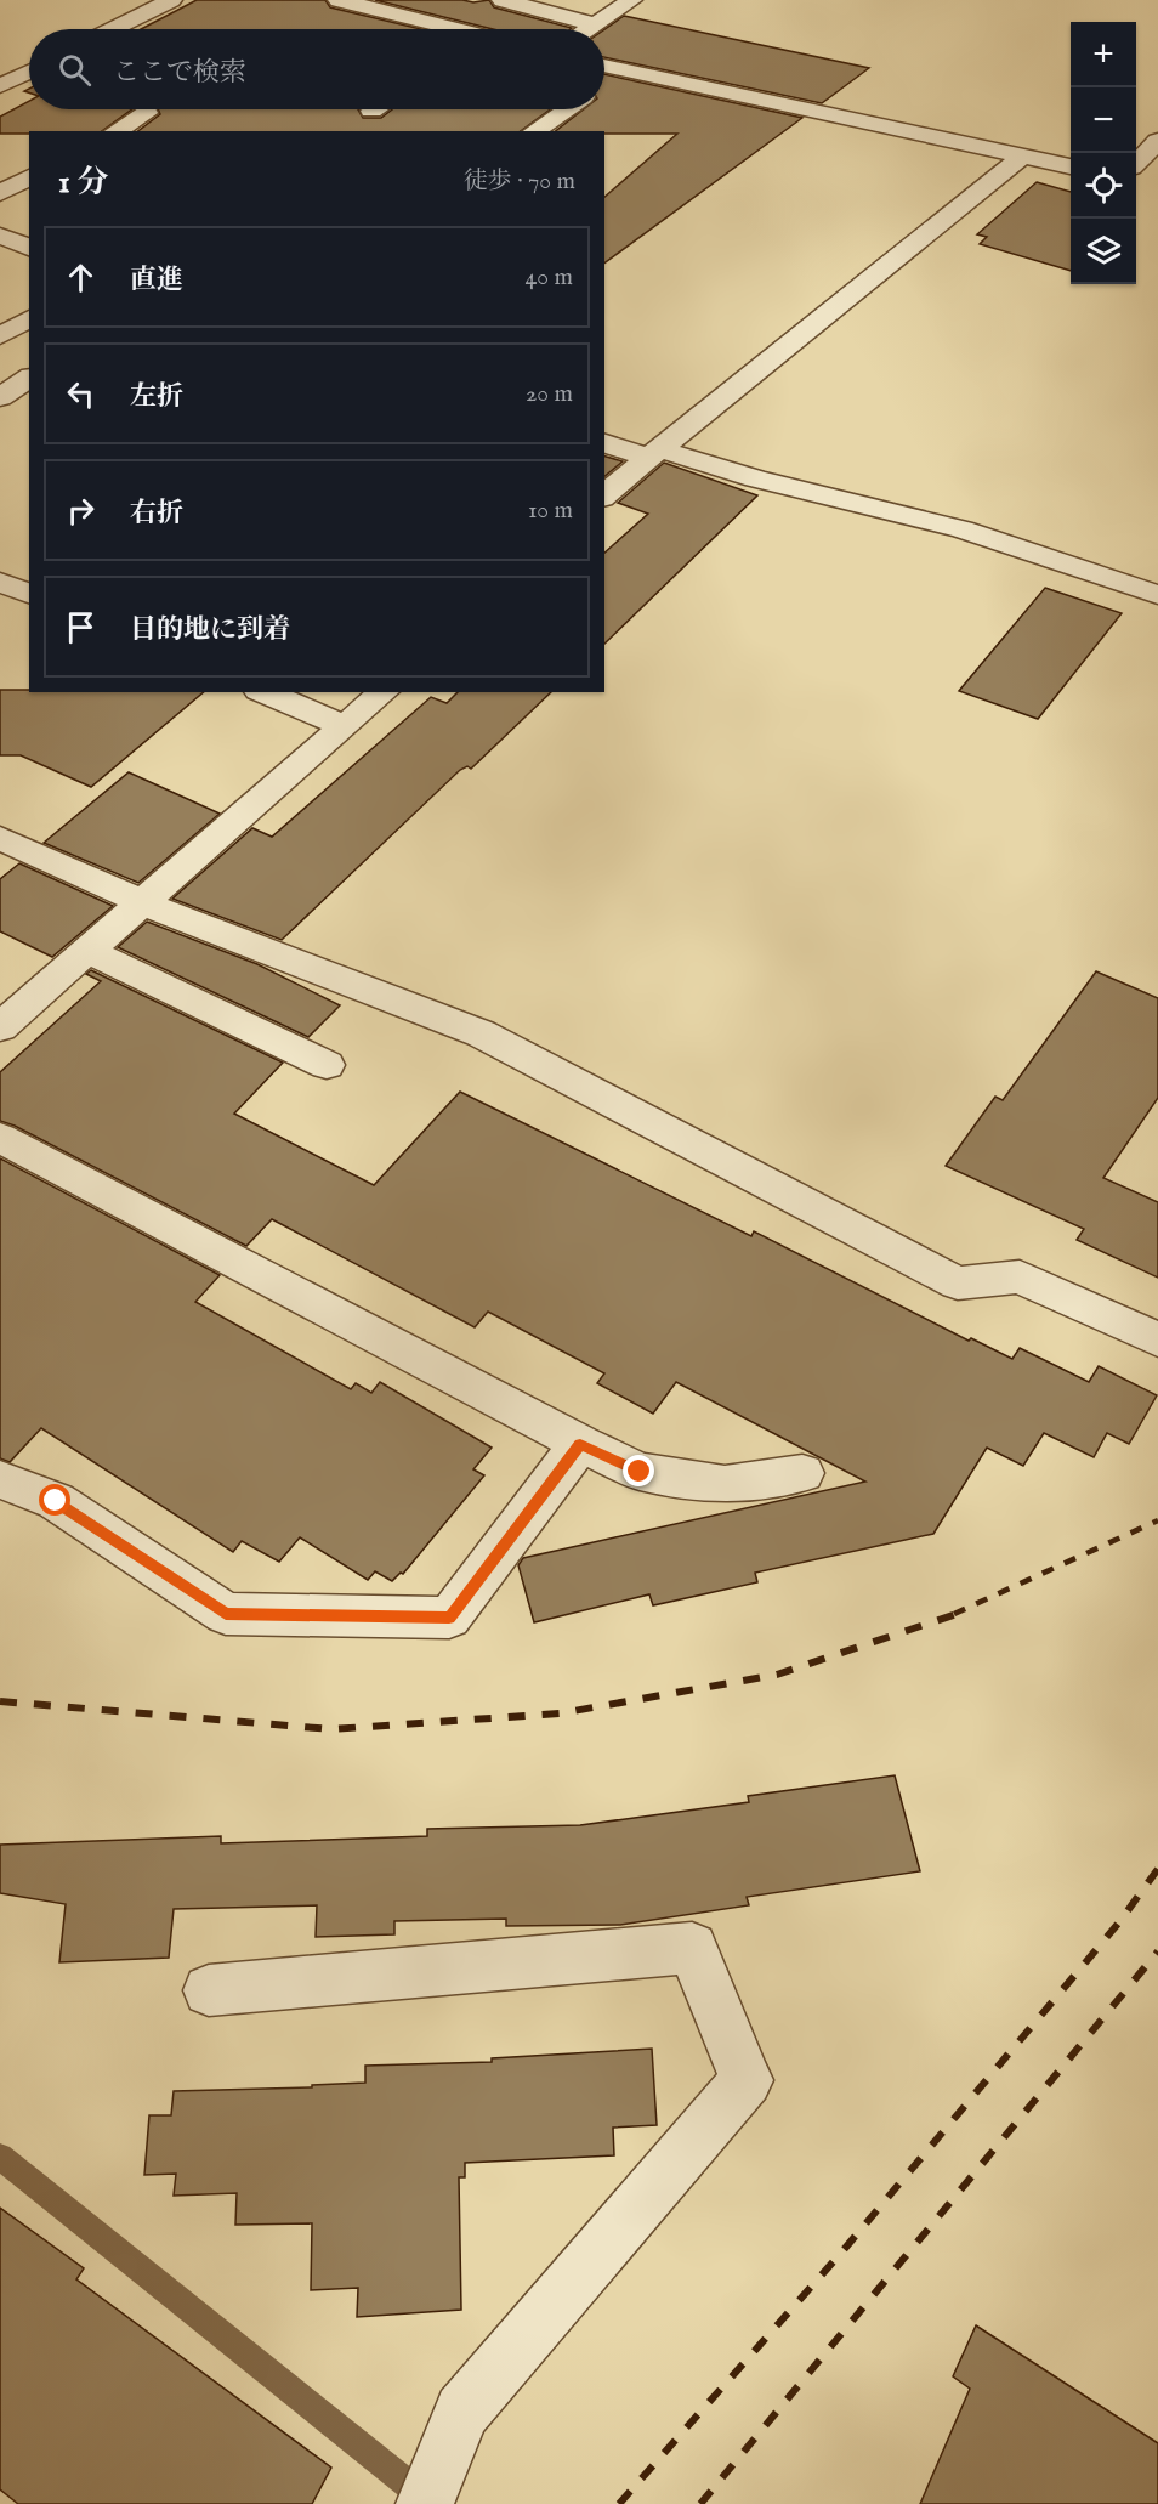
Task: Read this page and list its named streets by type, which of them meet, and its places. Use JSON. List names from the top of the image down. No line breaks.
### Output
{"page":{"map_buttons":["+","−"],"search":"ここで検索","heading":["1 分","徒歩 · 70 m"],"list":[["直進","40 m"],["左折","20 m"],["右折","10 m"],"目的地に到着"]}}
